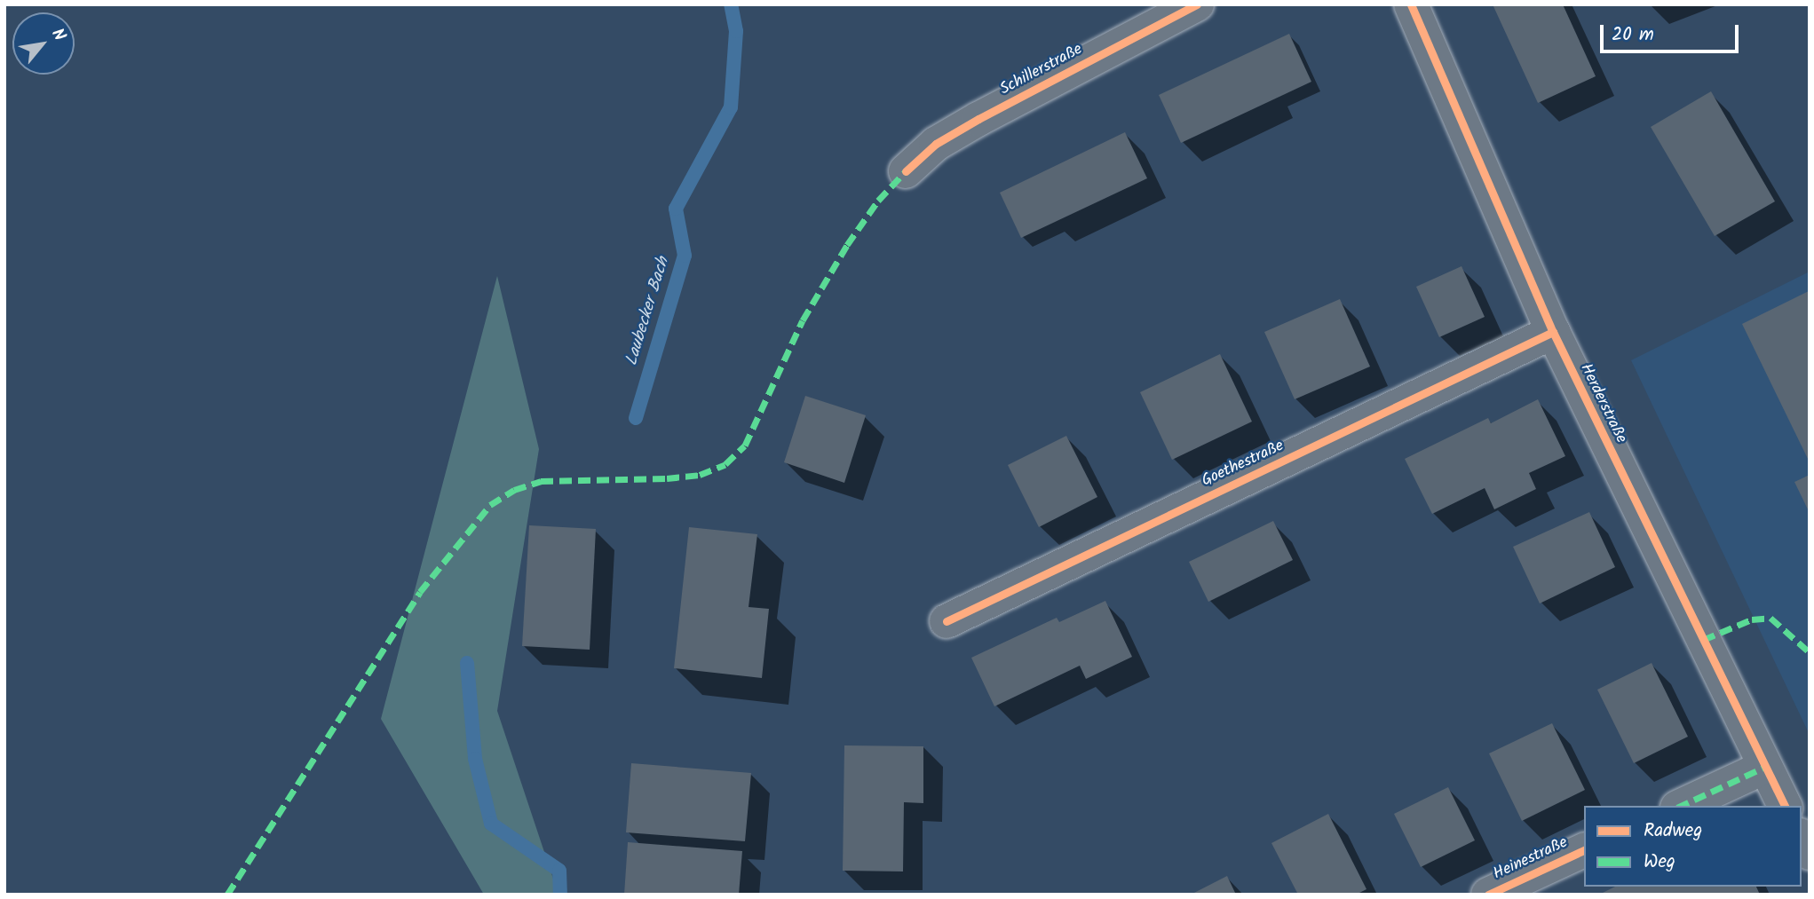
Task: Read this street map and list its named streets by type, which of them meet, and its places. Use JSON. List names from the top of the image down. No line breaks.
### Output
{"streets":{"street":["Schillerstraße","Herderstraße","Goethestraße","Heinestraße"]},"crossings":[["Herderstraße","Goethestraße"]],"water":["Laubecker Bach"],"legend":["Radweg","Weg"],"scale_bar":"20 m","north":"top right"}
